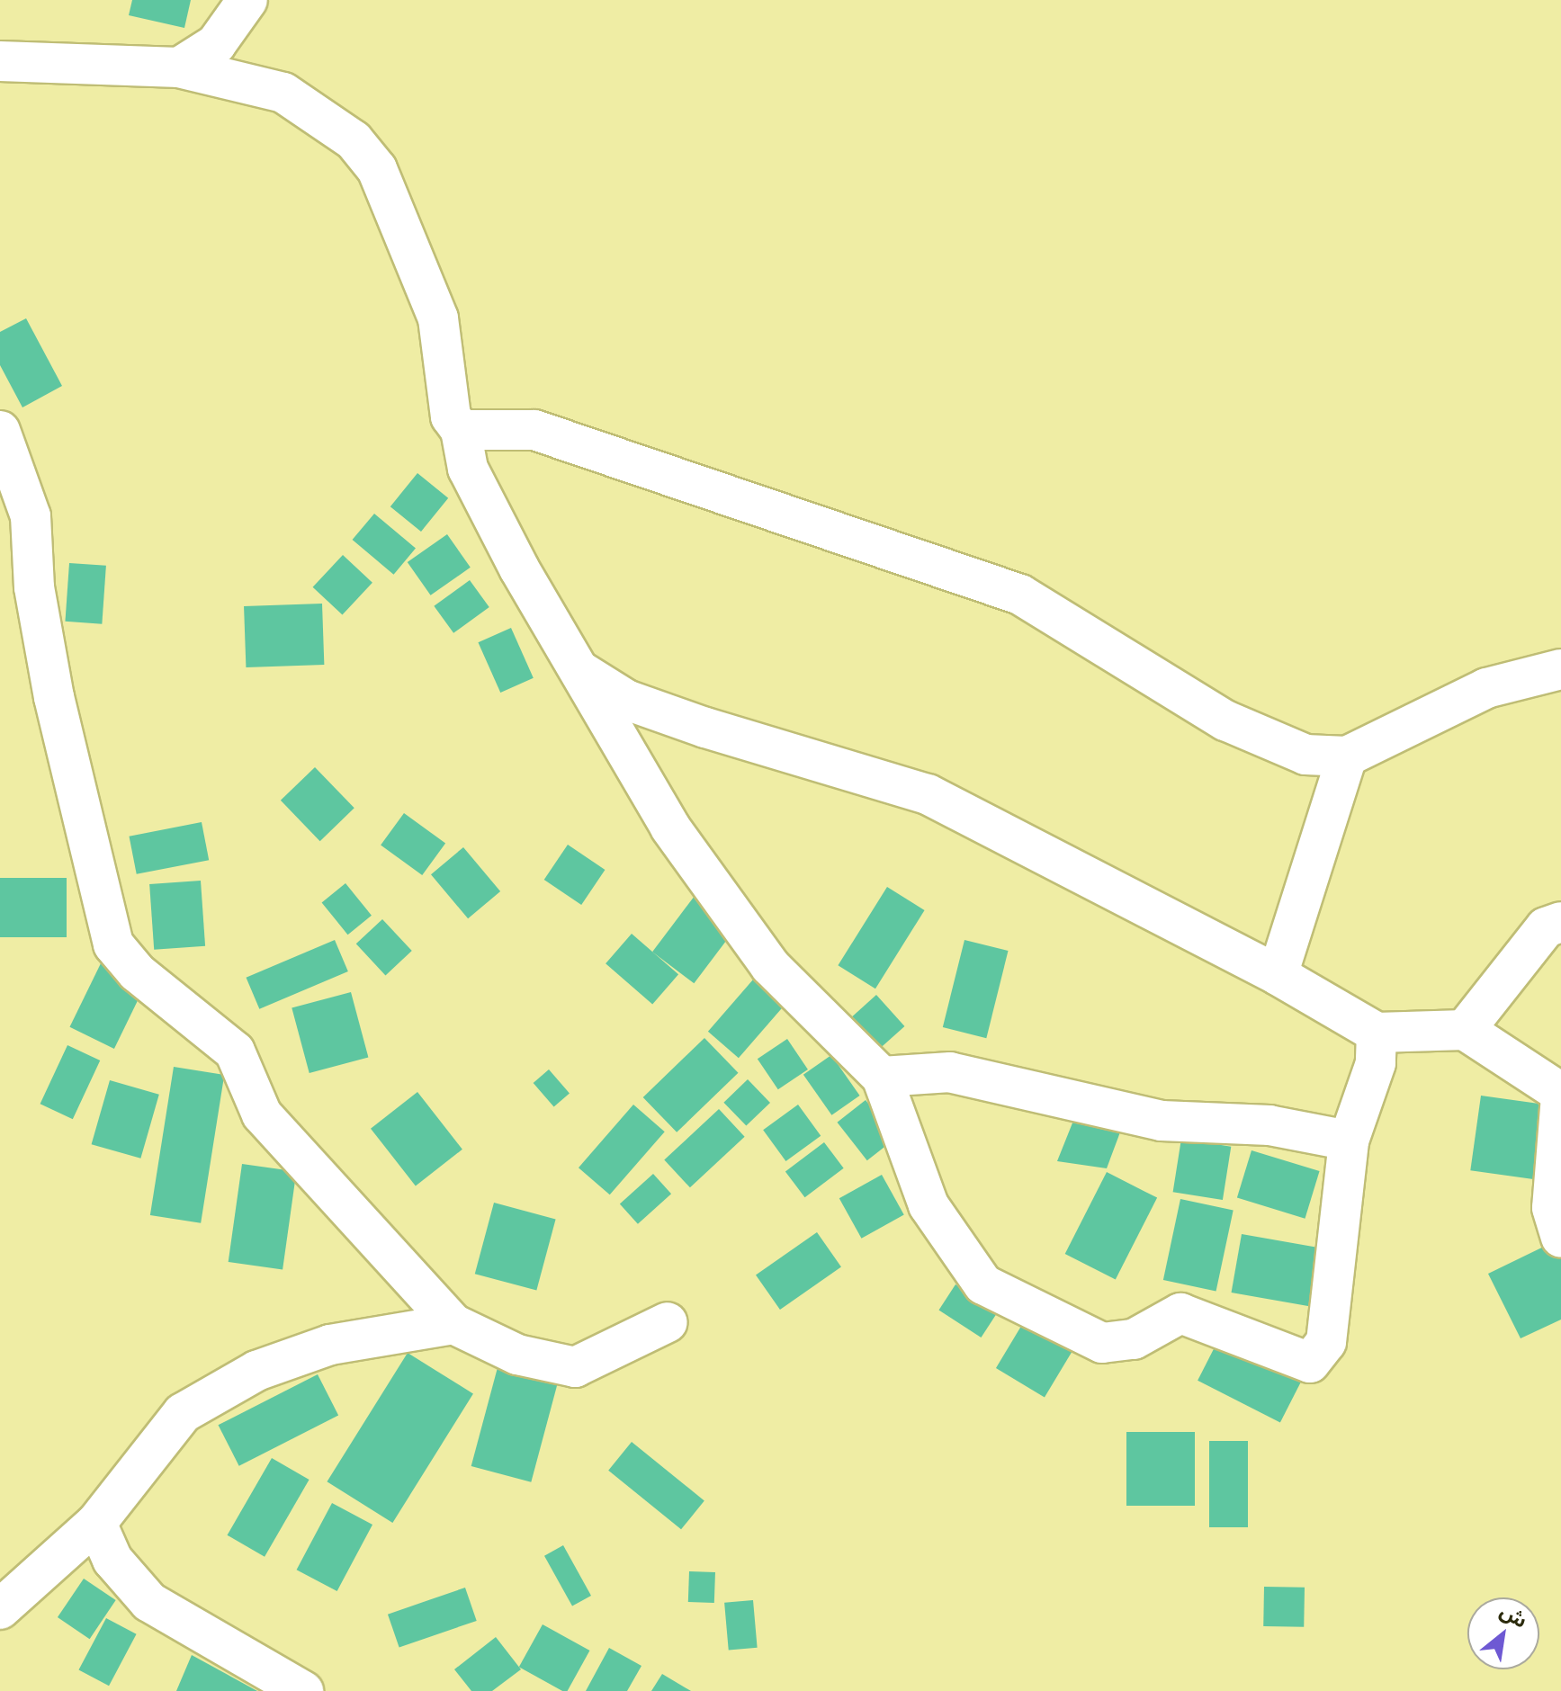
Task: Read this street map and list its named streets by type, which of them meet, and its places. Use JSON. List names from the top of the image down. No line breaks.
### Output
{"north":"top right"}
